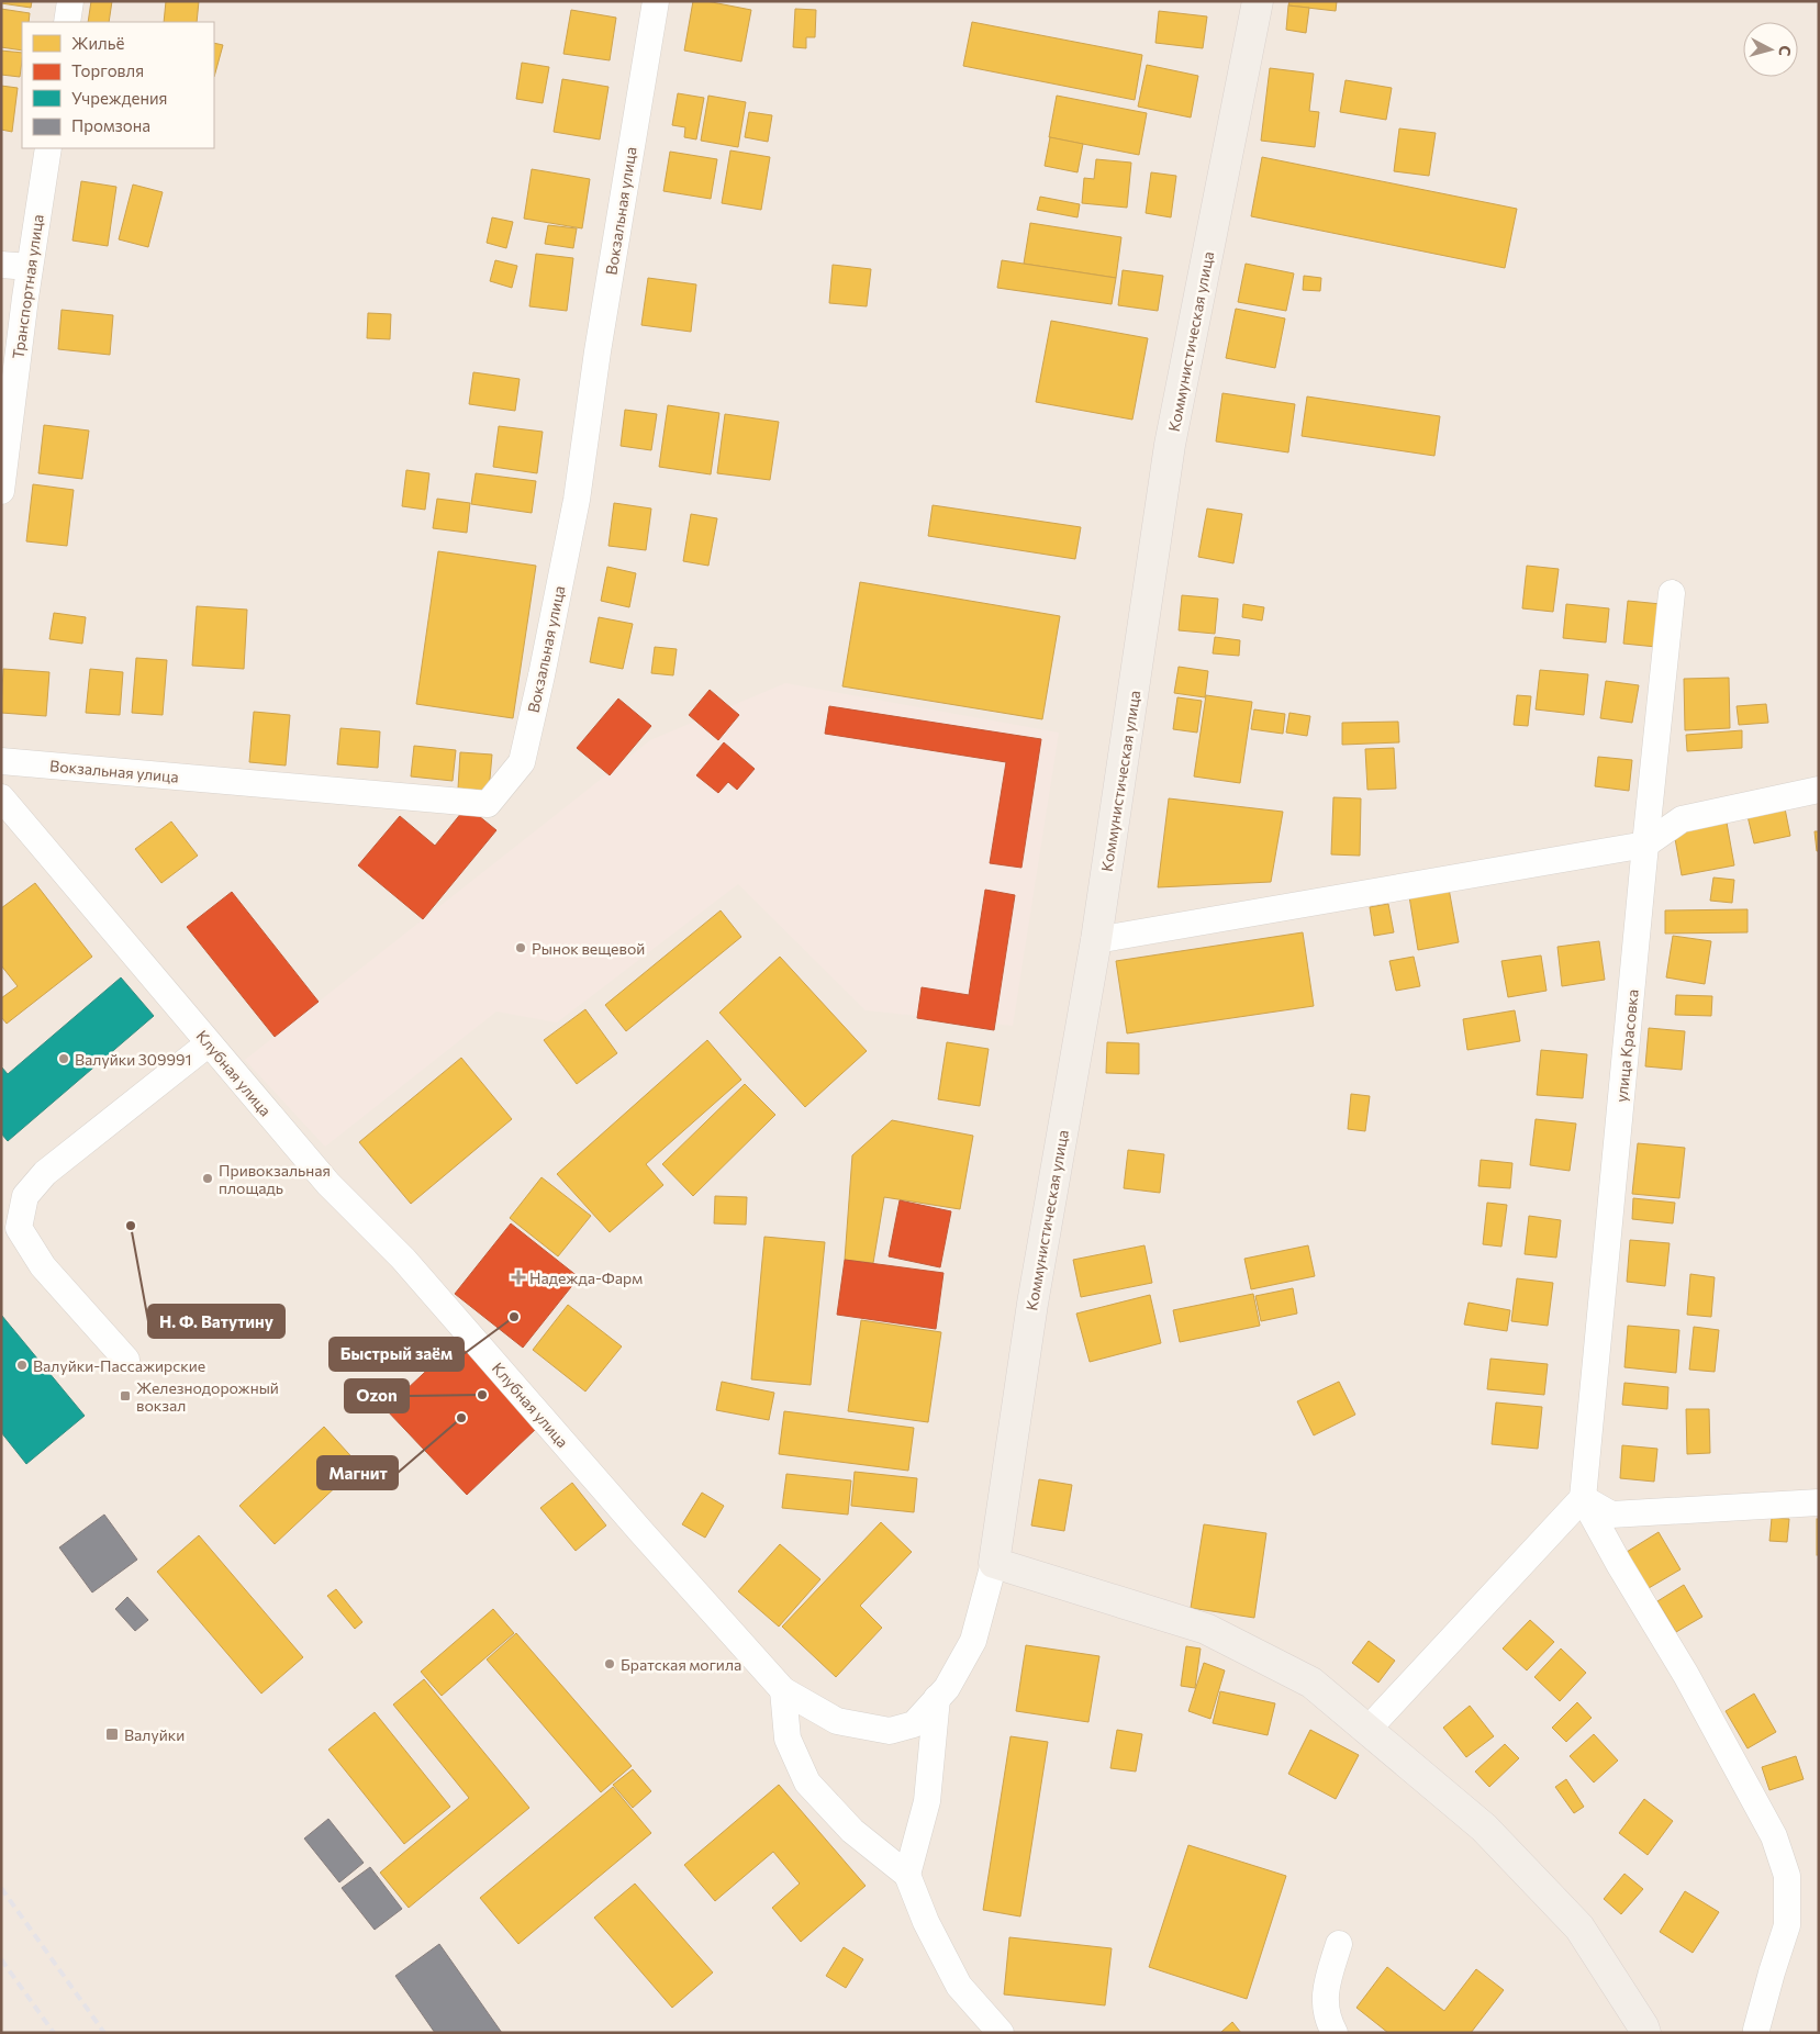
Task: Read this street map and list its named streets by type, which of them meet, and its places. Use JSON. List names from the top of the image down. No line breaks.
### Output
{"streets":{"main road":["Коммунистическая улица"],"street":["Вокзальная улица","Транспортная улица","улица Красовка","Клубная улица"]},"crossings":[["Коммунистическая улица","Клубная улица"]],"places":{"other":["Рынок вещевой","Валуйки 309991","Привокзальная площадь","Н. Ф. Ватутину","Быстрый заём","Валуйки-Пассажирские","Ozon","Магнит","Братская могила"],"health":["Надежда-Фарм"],"transit":["Железнодорожный вокзал","Валуйки"]},"legend":["Жильё","Торговля","Учреждения","Промзона"],"north":"right"}
